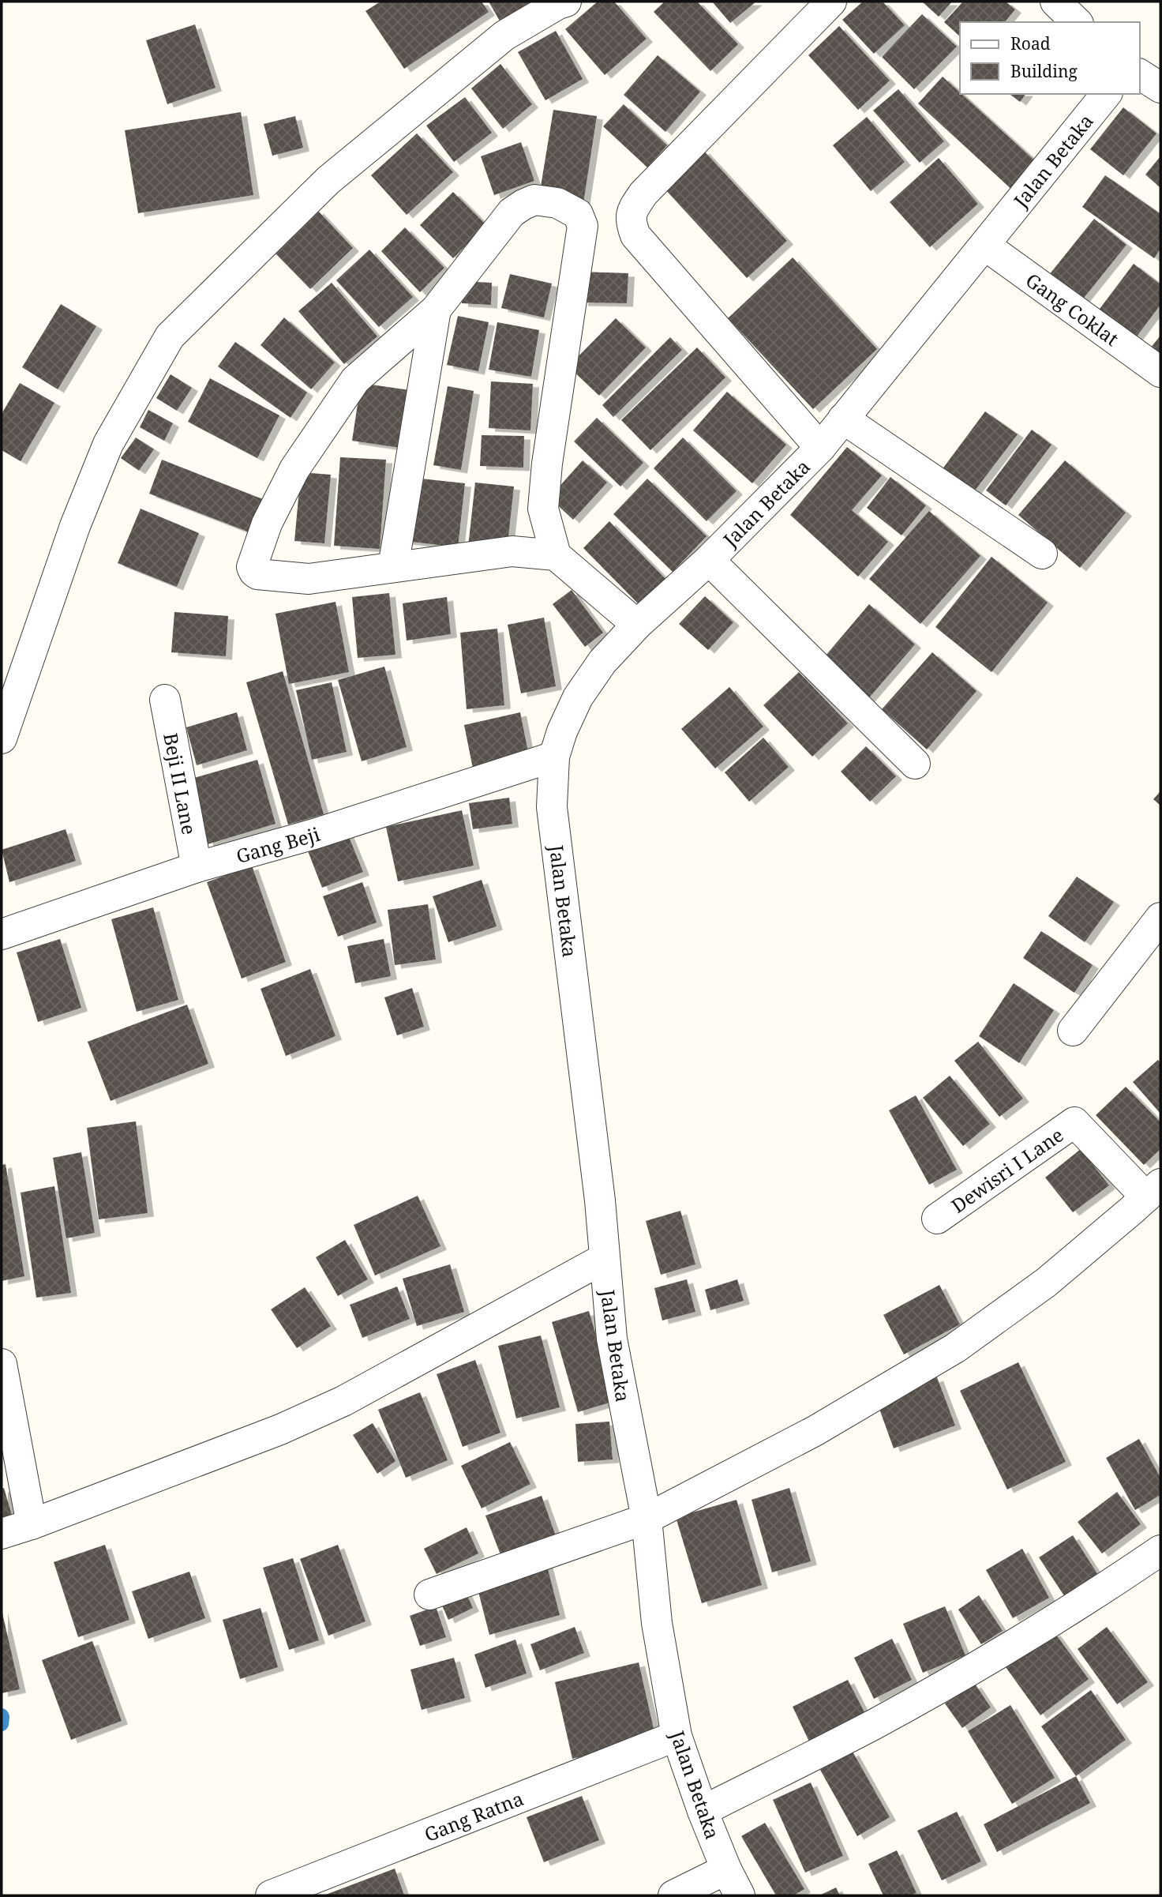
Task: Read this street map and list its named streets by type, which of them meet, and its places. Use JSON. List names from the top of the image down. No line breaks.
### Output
{"streets":{"street":["Jalan Betaka","Gang Coklat","Beji II Lane","Gang Beji","Dewisri I Lane","Gang Ratna"]},"crossings":[["Jalan Betaka","Gang Coklat"],["Jalan Betaka","Gang Beji"],["Jalan Betaka","Gang Ratna"],["Beji II Lane","Gang Beji"]],"legend":["Road","Building"]}
